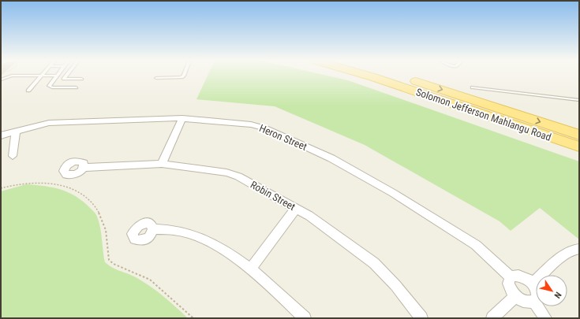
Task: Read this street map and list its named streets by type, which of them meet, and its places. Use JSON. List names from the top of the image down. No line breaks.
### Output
{"streets":{"main road":["Solomon Jefferson Mahlangu Road"],"street":["Heron Street","Robin Street"]},"north":"bottom right"}
